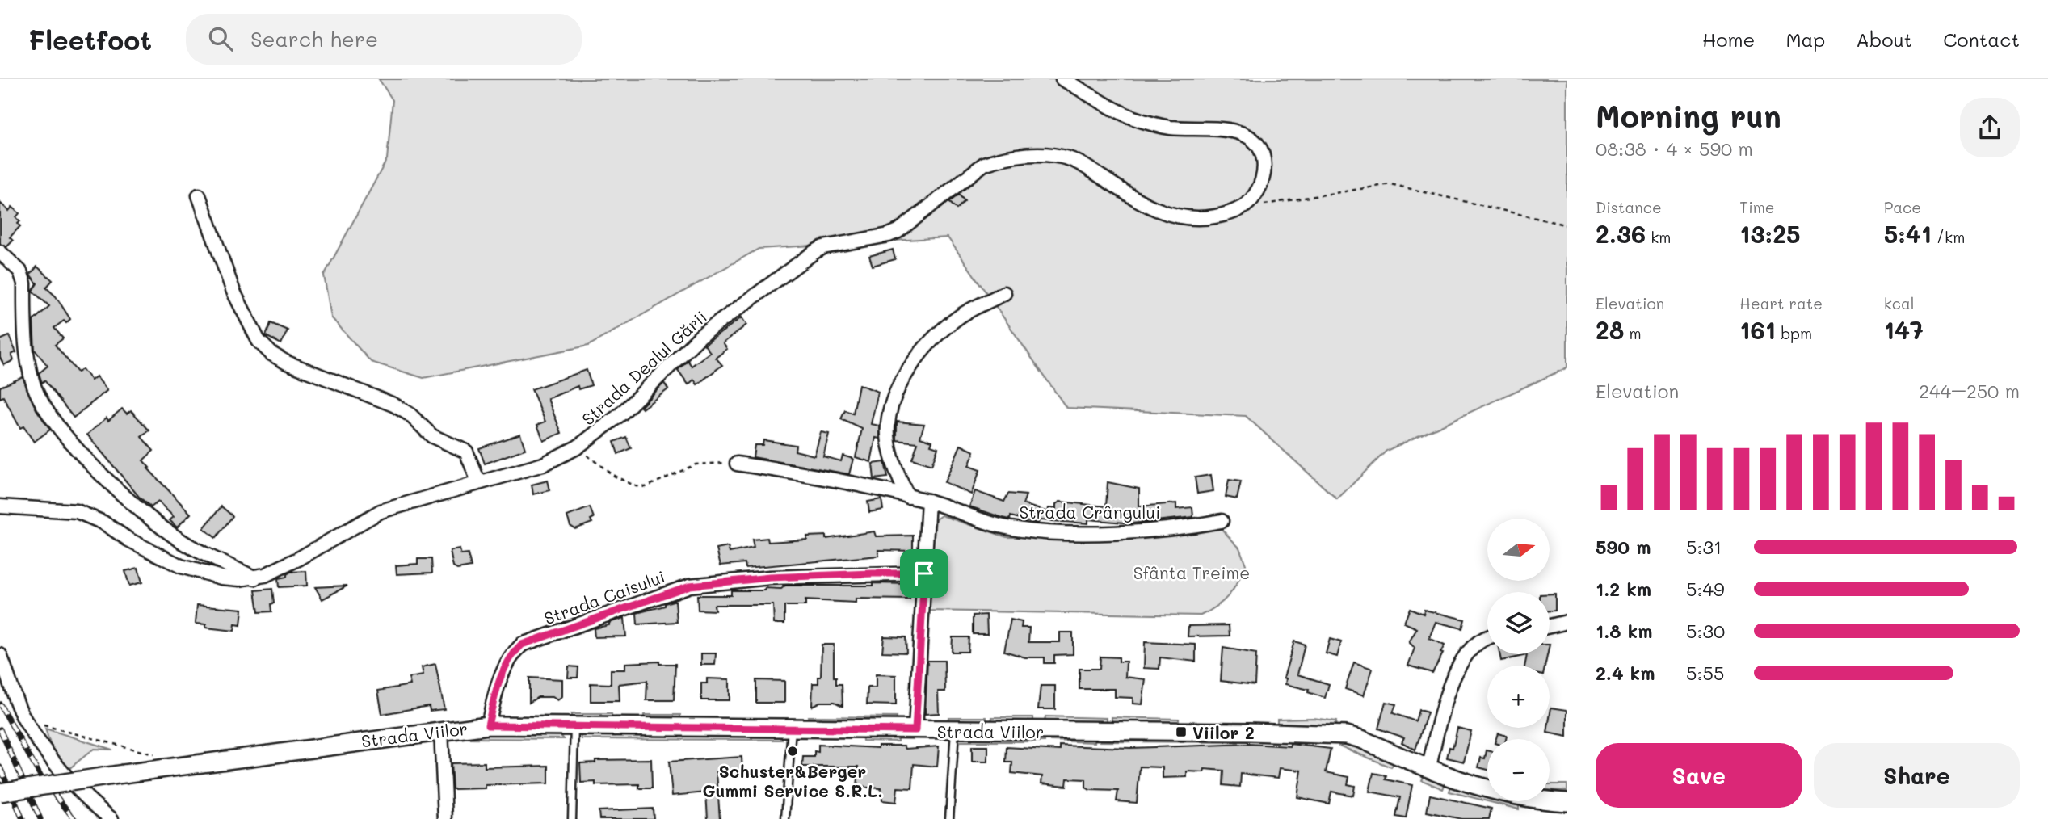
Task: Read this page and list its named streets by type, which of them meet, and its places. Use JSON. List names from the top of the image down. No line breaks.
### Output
{"streets":{"street":["Strada Dealul Gării","Strada Crângului","Strada Caisului","Strada Viilor"]},"crossings":[["Strada Caisului","Strada Viilor"]],"parks":["Sfânta Treime"],"places":{"transit":["Viilor 2"],"other":["Schuster&Berger Gummi Service S.R.L."]},"north":"right","page":{"header":"Fleetfoot","search":"Search here","nav":["Home","Map","About","Contact"],"heading":["Morning run","08:38 · 4 × 590 m"],"stats":[["Distance","2.36 km"],["Time","13:25"],["Pace","5:41 /km"],["Elevation","28 m"],["Heart rate","161 bpm"],["kcal","147"]],"chart":["Elevation","244–250 m"],"map_buttons":["+","−"],"list":[{"name":"590 m","note":"5:31"},{"name":"1.2 km","note":"5:49"},{"name":"1.8 km","note":"5:30"},{"name":"2.4 km","note":"5:55"}],"buttons":["Save","Share"]}}
